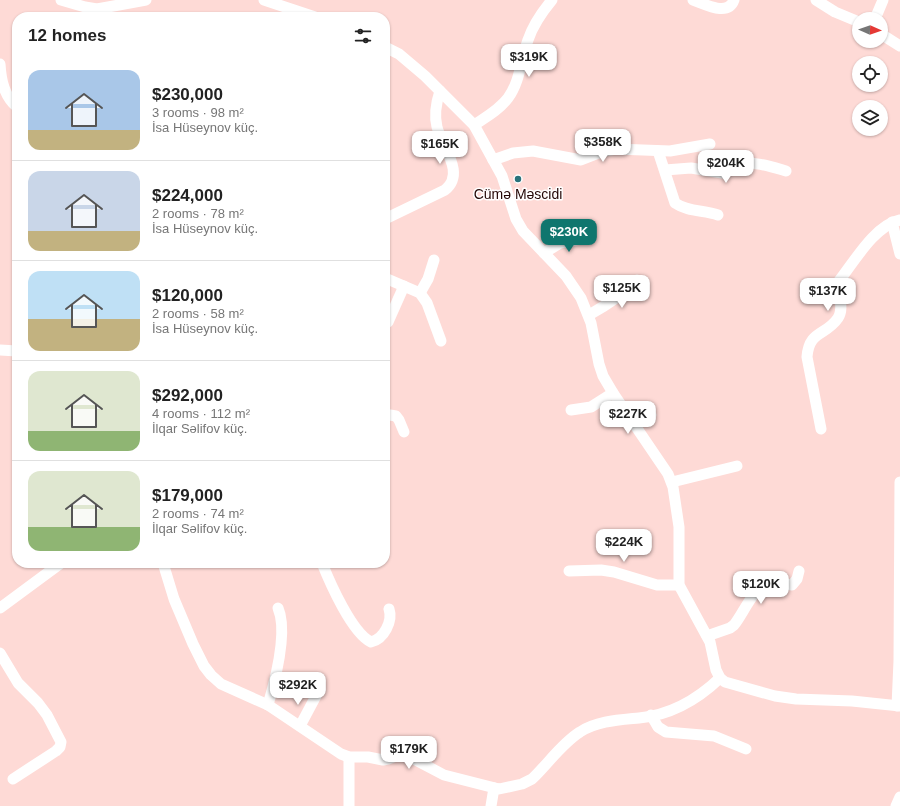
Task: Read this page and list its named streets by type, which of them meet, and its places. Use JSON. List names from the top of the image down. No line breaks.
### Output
{"places":["Cümə Məscidi"],"north":"right","page":{"heading":"12 homes","price":["$319K","$358K","$165K","$204K","$230K","$125K","$137K","$227K","$224K","$120K","$292K","$179K"],"list":[{"name":"$230,000","note":"3 rooms · 98 m² · İsa Hüseynov küç."},{"name":"$224,000","note":"2 rooms · 78 m² · İsa Hüseynov küç."},{"name":"$120,000","note":"2 rooms · 58 m² · İsa Hüseynov küç."},{"name":"$292,000","note":"4 rooms · 112 m² · İlqar Səlifov küç."},{"name":"$179,000","note":"2 rooms · 74 m² · İlqar Səlifov küç."}]}}
